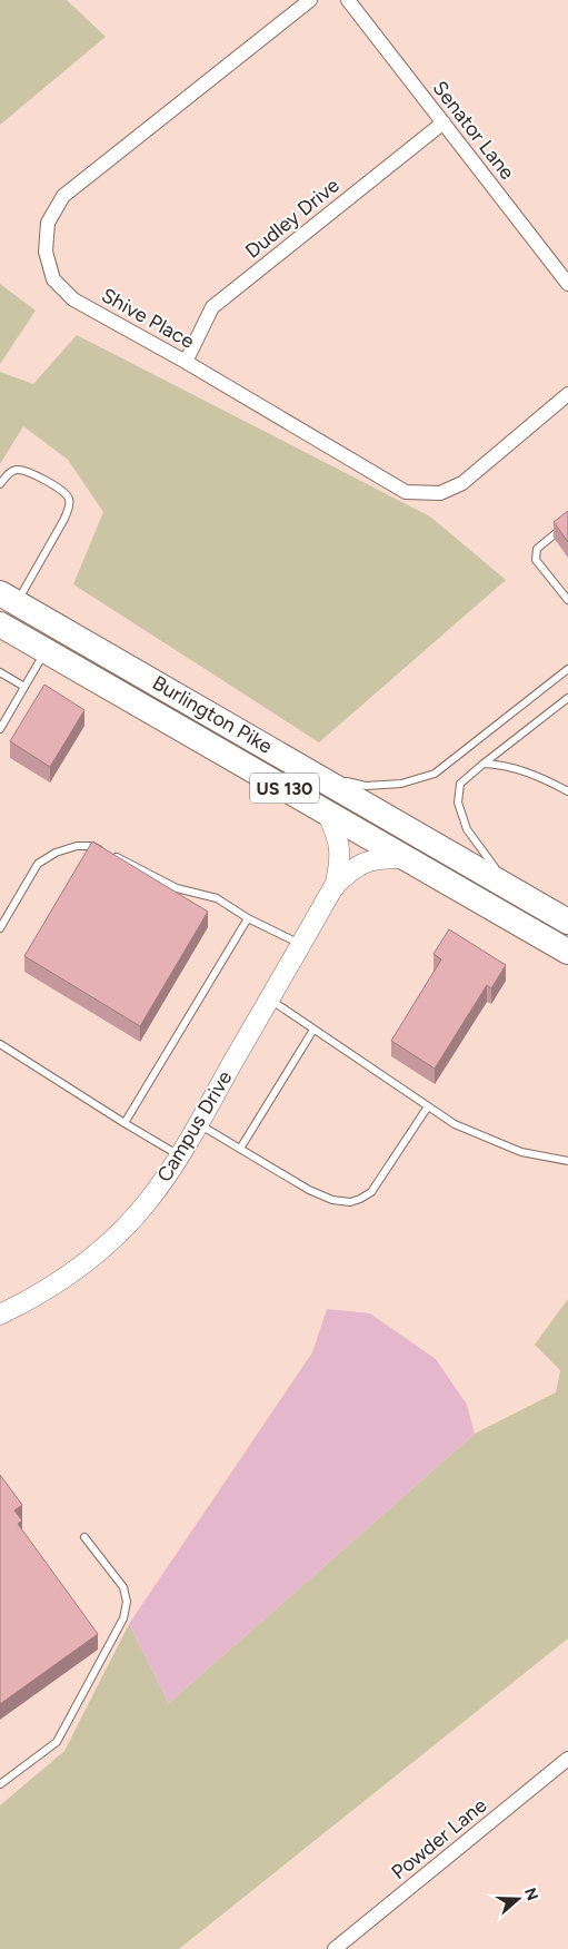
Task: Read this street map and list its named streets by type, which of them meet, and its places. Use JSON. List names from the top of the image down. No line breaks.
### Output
{"streets":{"highway":["Burlington Pike","US 130"],"street":["Senator Lane","Dudley Drive","Shive Place","Campus Drive","Powder Lane"]},"crossings":[["Senator Lane","Dudley Drive"],["Dudley Drive","Shive Place"],["Burlington Pike","Campus Drive"]],"north":"right"}
